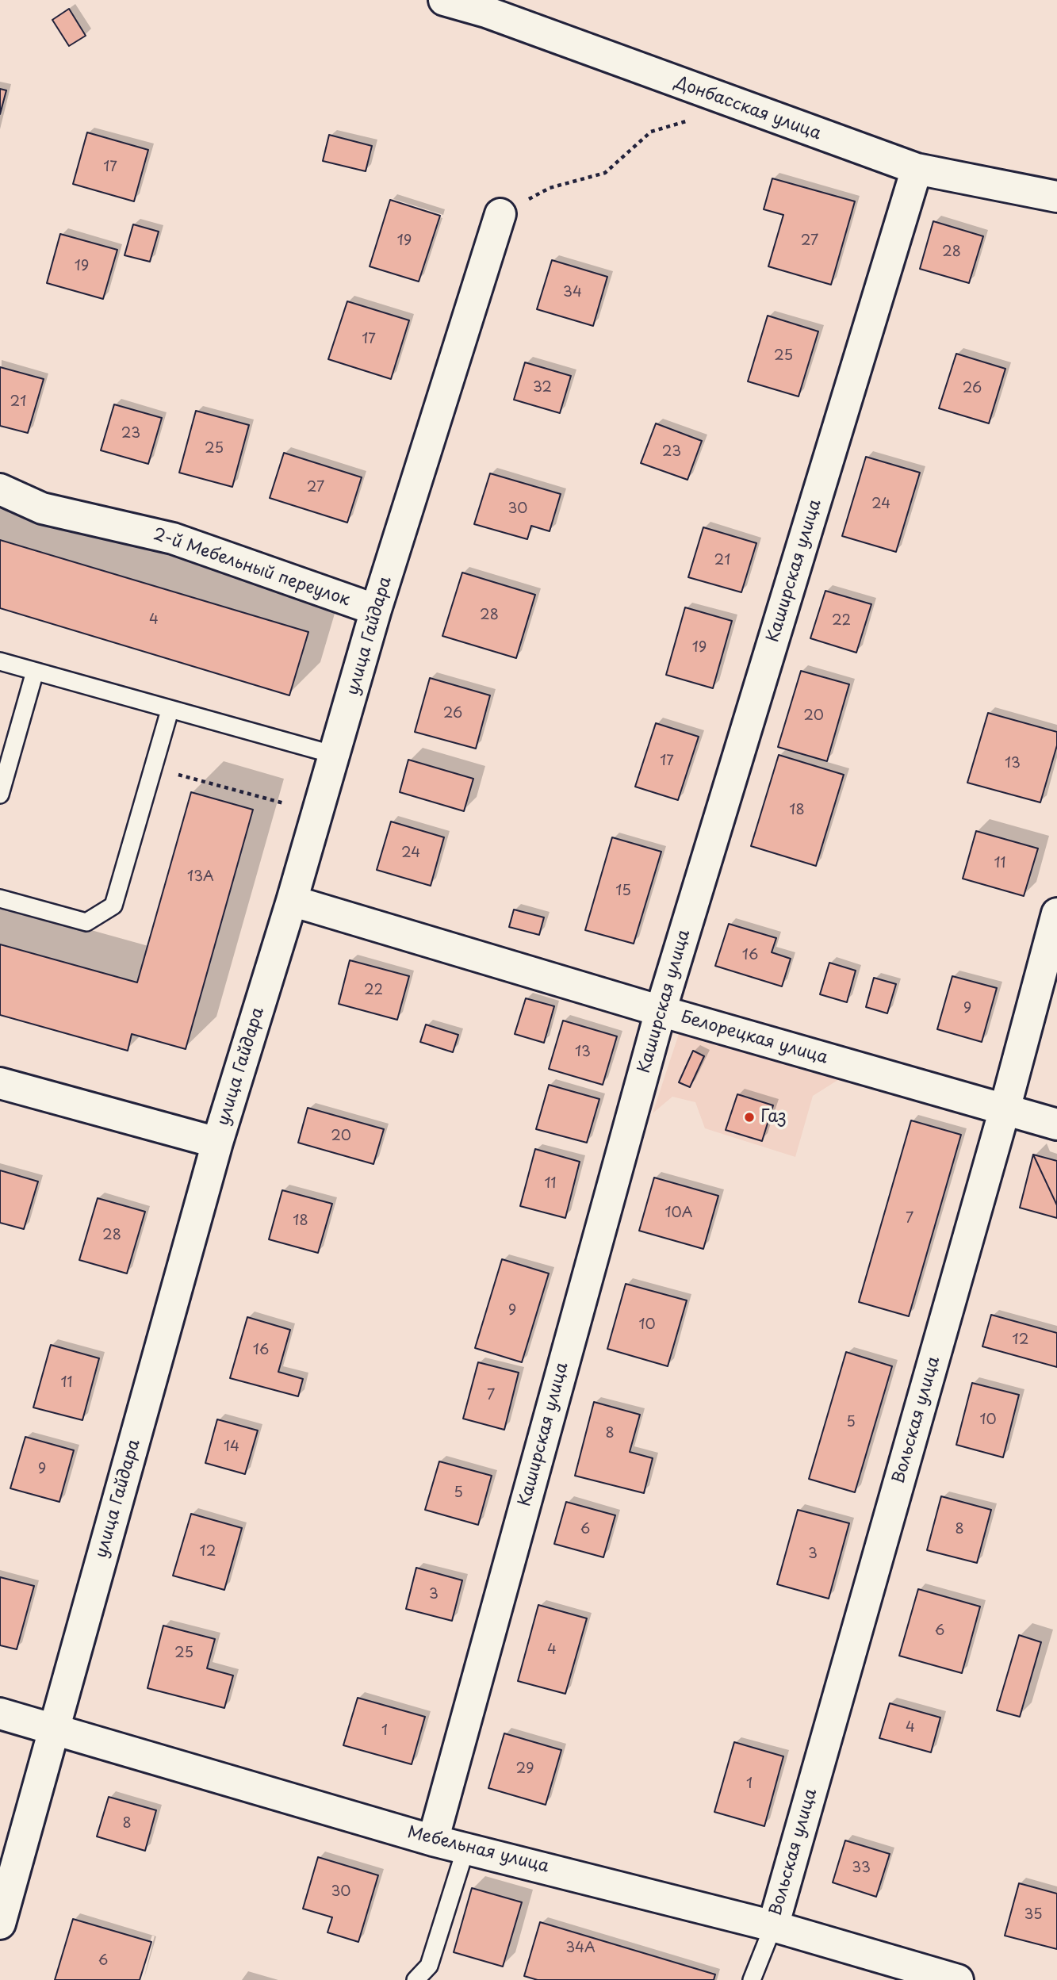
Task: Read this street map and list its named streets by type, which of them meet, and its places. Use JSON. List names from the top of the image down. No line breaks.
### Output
{"streets":{"street":["Донбасская улица","2-й Мебельный переулок","Каширская улица","улица Гайдара","Белорецкая улица","Вольская улица","Мебельная улица"]},"crossings":[["Донбасская улица","Каширская улица"],["2-й Мебельный переулок","улица Гайдара"],["Каширская улица","Белорецкая улица"],["Каширская улица","Мебельная улица"],["улица Гайдара","Белорецкая улица"],["улица Гайдара","Мебельная улица"],["Белорецкая улица","Вольская улица"],["Вольская улица","Мебельная улица"]],"places":["Газ"],"house_numbers":["17","19","27","28","19","34","17","25","32","26","21","23","25","23","27","24","30","21","28","4","22","19","26","20","17","13","18","24","11","13А","15","16","22","9","13","20","11","10А","7","18","28","9","10","12","16","11","7","10","5","8","14","9","5","6","8","12","3","3","6","4","25","4","1","29","1","8","33","30","35","34А","6"]}
